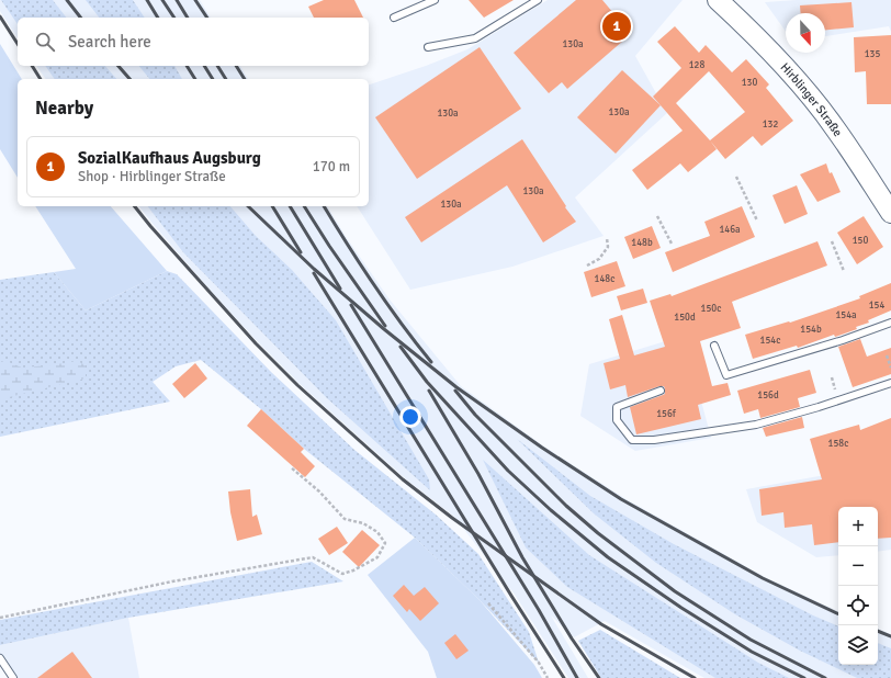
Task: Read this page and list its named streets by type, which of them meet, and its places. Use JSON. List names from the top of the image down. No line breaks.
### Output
{"streets":{"street":["Hirblinger Straße"]},"house_numbers":["130a","135","128","130","130a","130a","132","130a","130a","146a","150","148b","148c","154","150c","154a","150d","154b","154c","156d","156f","158c"],"north":"bottom","page":{"pins":"1","search":"Search here","heading":"Nearby","list":[{"mark":"1","name":"SozialKaufhaus Augsburg","note":"Shop · Hirblinger Straße","value":"170 m"}],"map_buttons":["+","−"]}}
